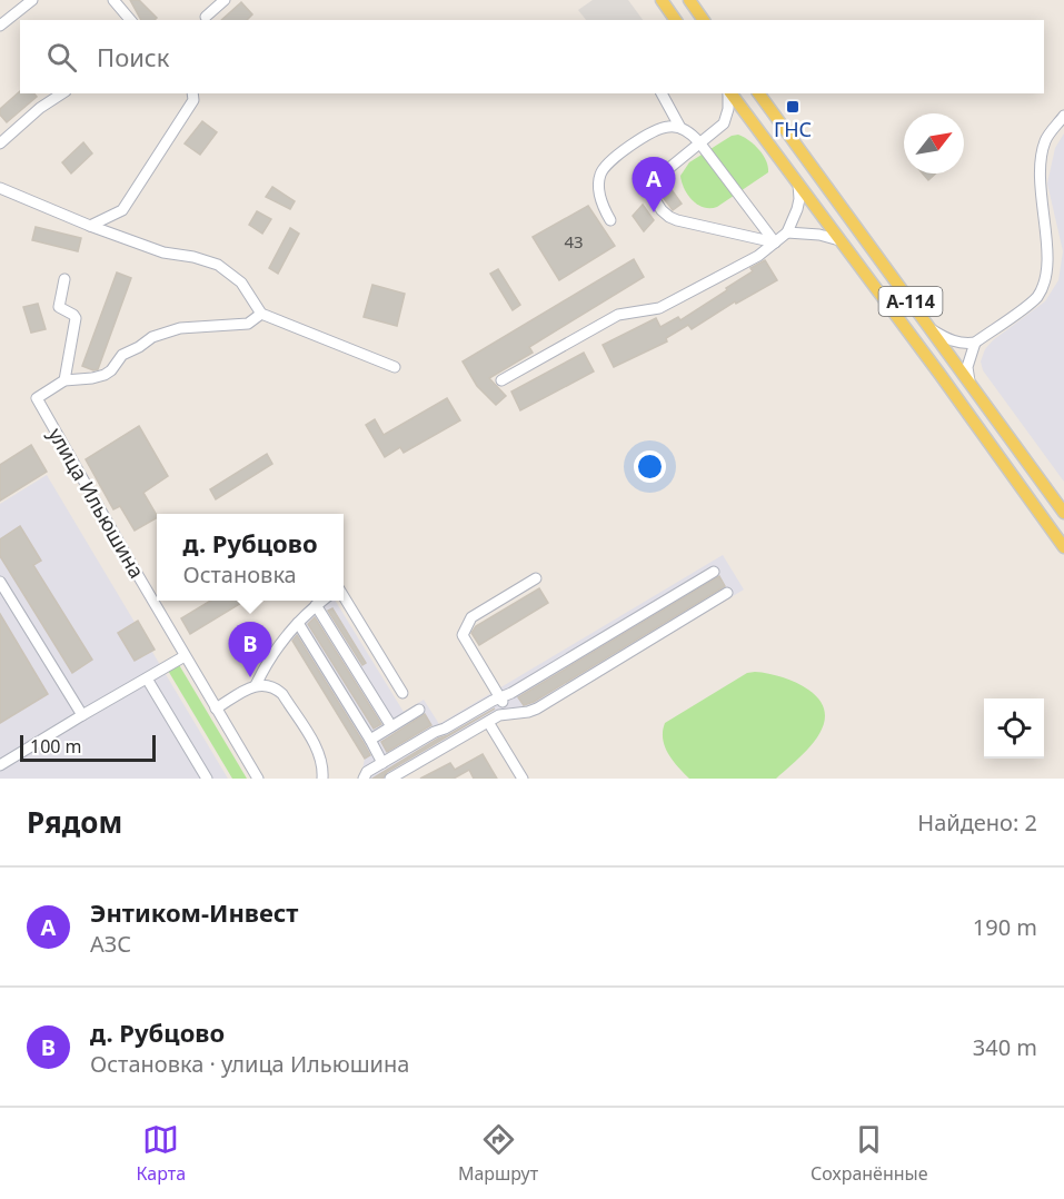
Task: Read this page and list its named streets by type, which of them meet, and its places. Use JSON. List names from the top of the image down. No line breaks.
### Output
{"streets":{"main road":["А-114"],"street":["улица Ильюшина"]},"places":{"transit":["ГНС"]},"house_numbers":["43"],"scale_bar":"100 m","north":"top right","page":{"search":"Поиск","pins":["A","B"],"popup":["д. Рубцово","Остановка"],"scale":"100 m","heading":["Рядом","Найдено: 2"],"list":[{"mark":"A","name":"Энтиком-Инвест","note":"АЗС","value":"190 m"},{"mark":"B","name":"д. Рубцово","note":"Остановка · улица Ильюшина","value":"340 m"}],"nav":["Карта","Маршрут","Сохранённые"]}}
